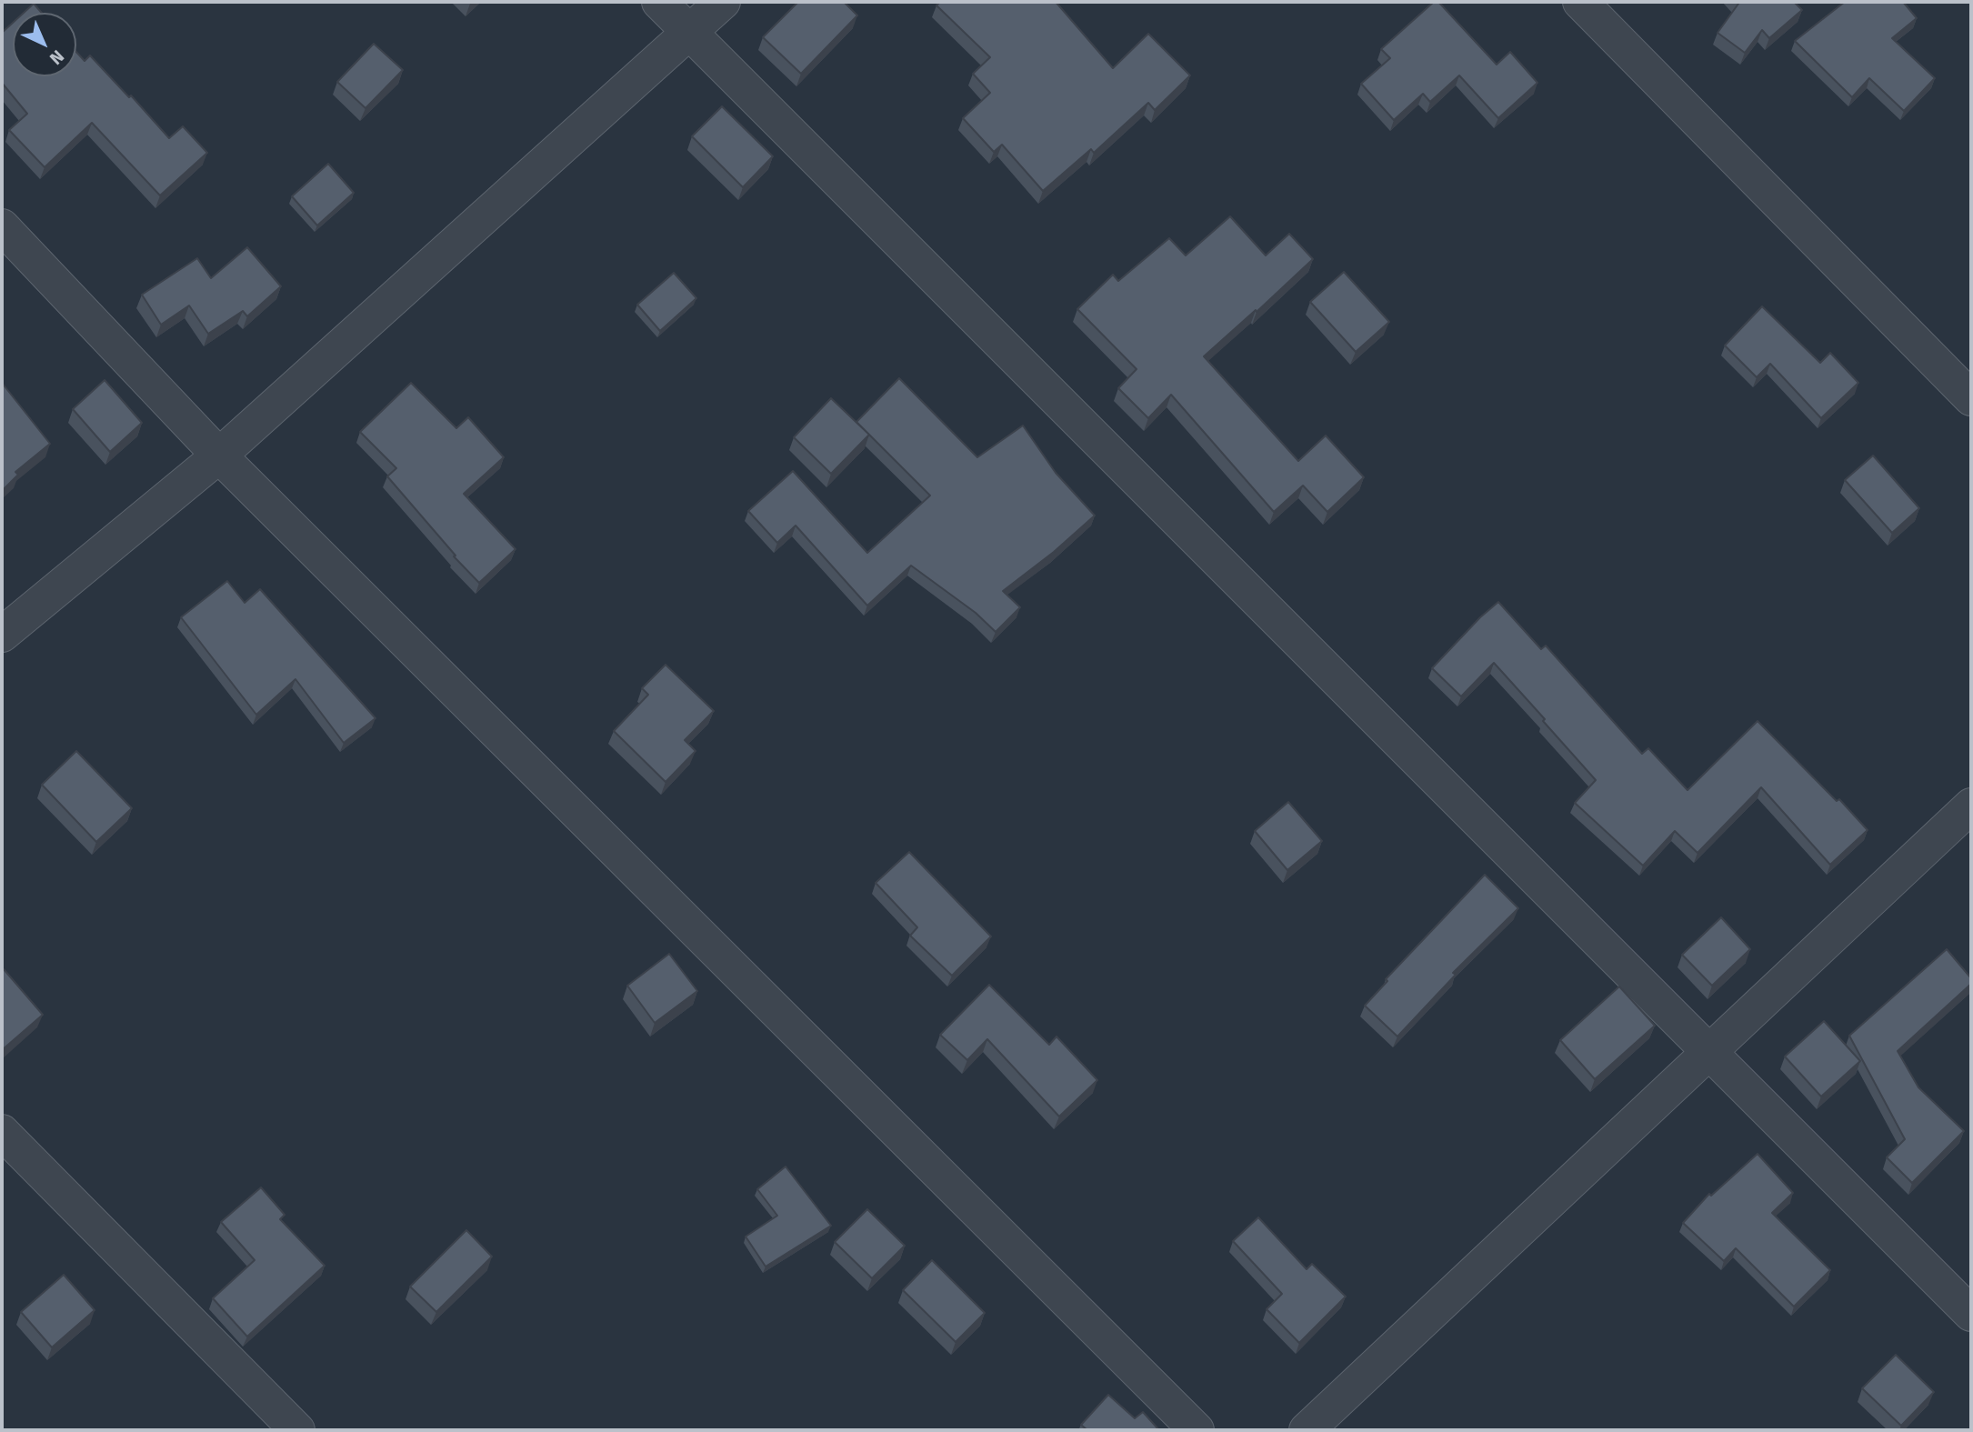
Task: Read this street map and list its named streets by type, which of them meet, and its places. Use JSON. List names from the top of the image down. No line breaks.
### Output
{"north":"bottom right"}
